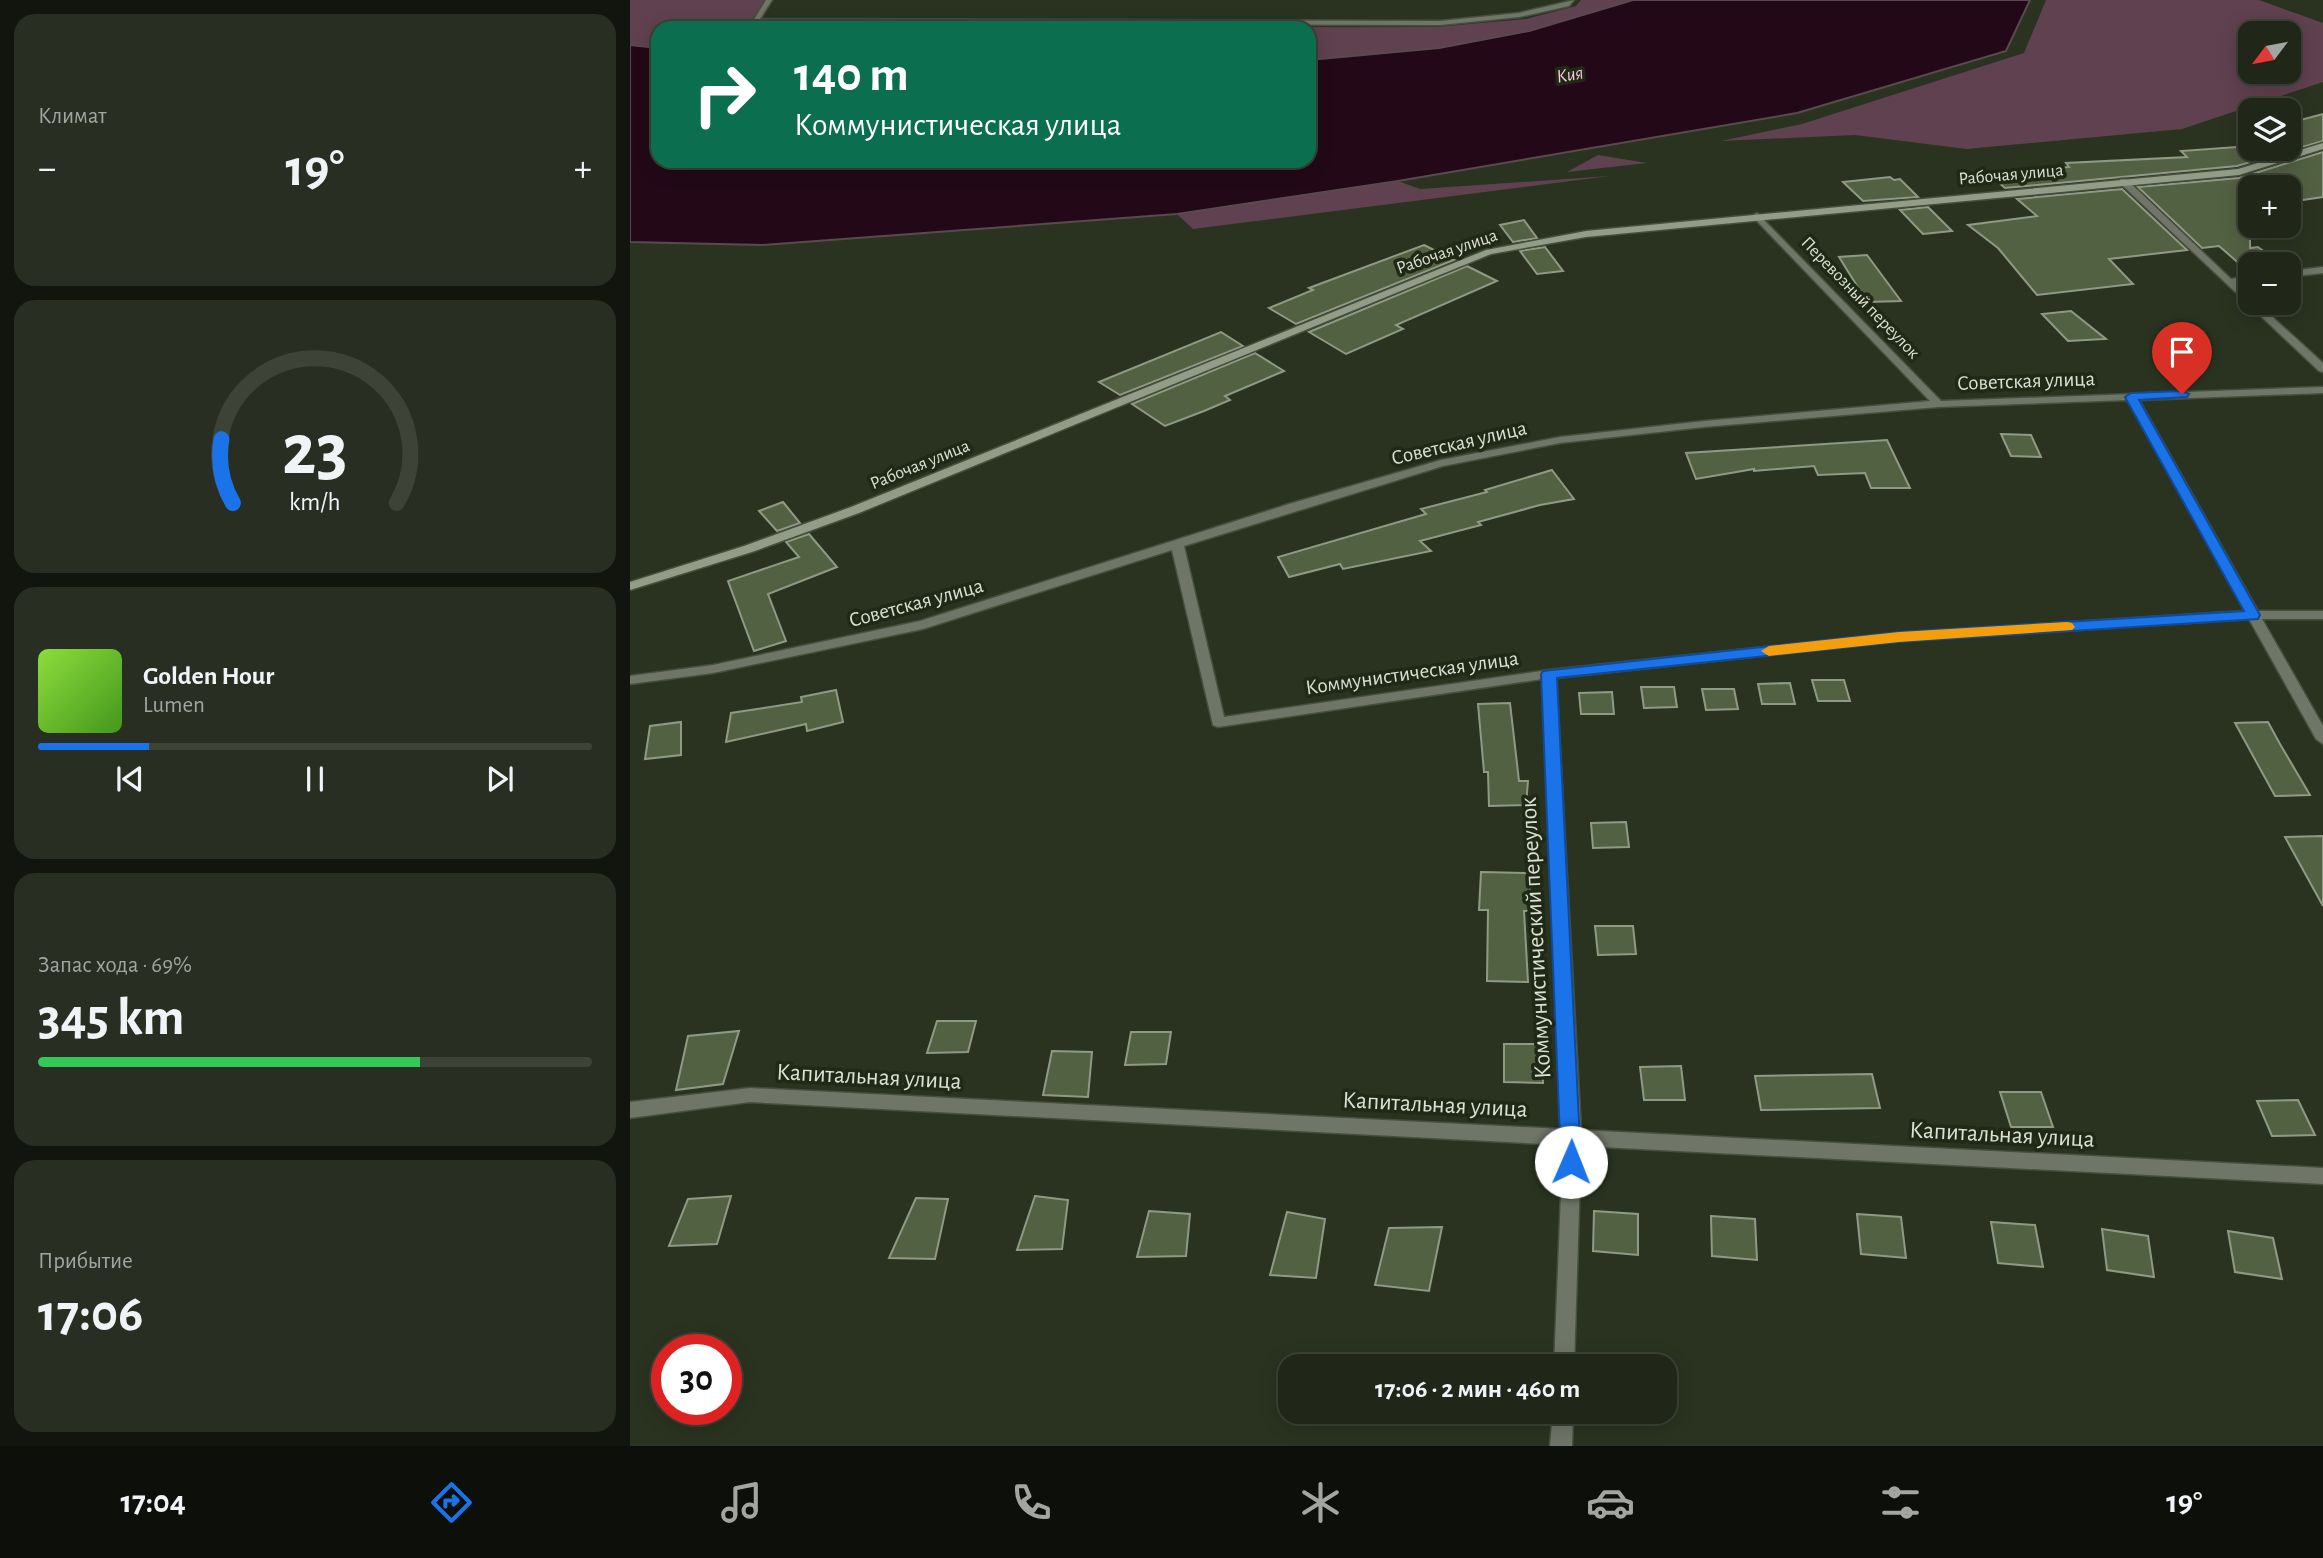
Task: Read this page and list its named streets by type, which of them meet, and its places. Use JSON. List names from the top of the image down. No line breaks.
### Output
{"streets":{"main road":["Рабочая улица"],"street":["Перевозный переулок","Советская улица","Коммунистическая улица","Коммунистический переулок","Капитальная улица"]},"crossings":[["Рабочая улица","Перевозный переулок"],["Перевозный переулок","Советская улица"],["Советская улица","Коммунистическая улица"],["Коммунистическая улица","Коммунистический переулок"],["Коммунистический переулок","Капитальная улица"]],"water":["Кия"],"north":"bottom left","page":{"tile":["Климат",["Запас хода · 69%","345 km"],["Прибытие","17:06"]],"map_buttons":["+","−"],"turn":["140 m","Коммунистическая улица"],"heat":["−","19°","+"],"song":["Golden Hour","Lumen"],"limit":"30","trip":"17:06 · 2 мин · 460 m","tabs":["17:04","19°"],"gauge":["23","km/h"]}}
